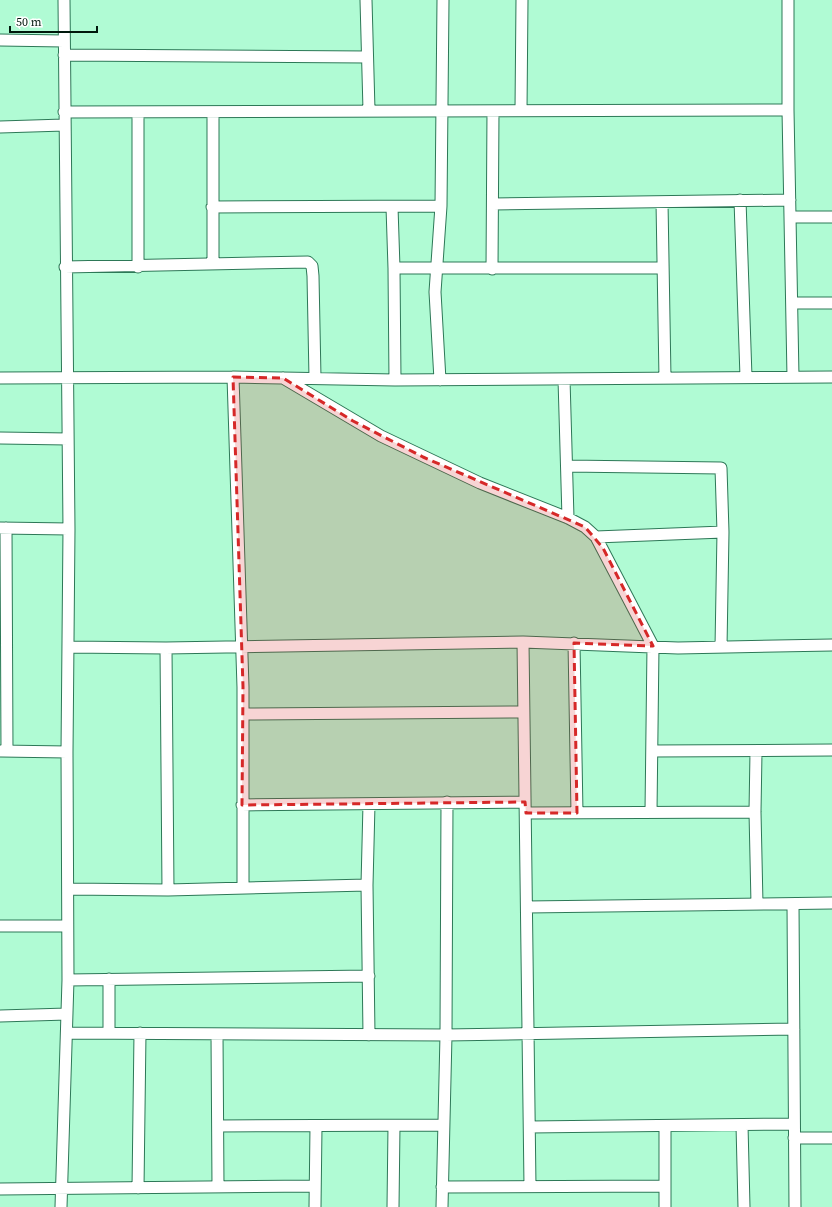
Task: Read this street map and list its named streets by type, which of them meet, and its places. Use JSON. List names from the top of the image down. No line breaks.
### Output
{"scale_bar":"50 m"}
